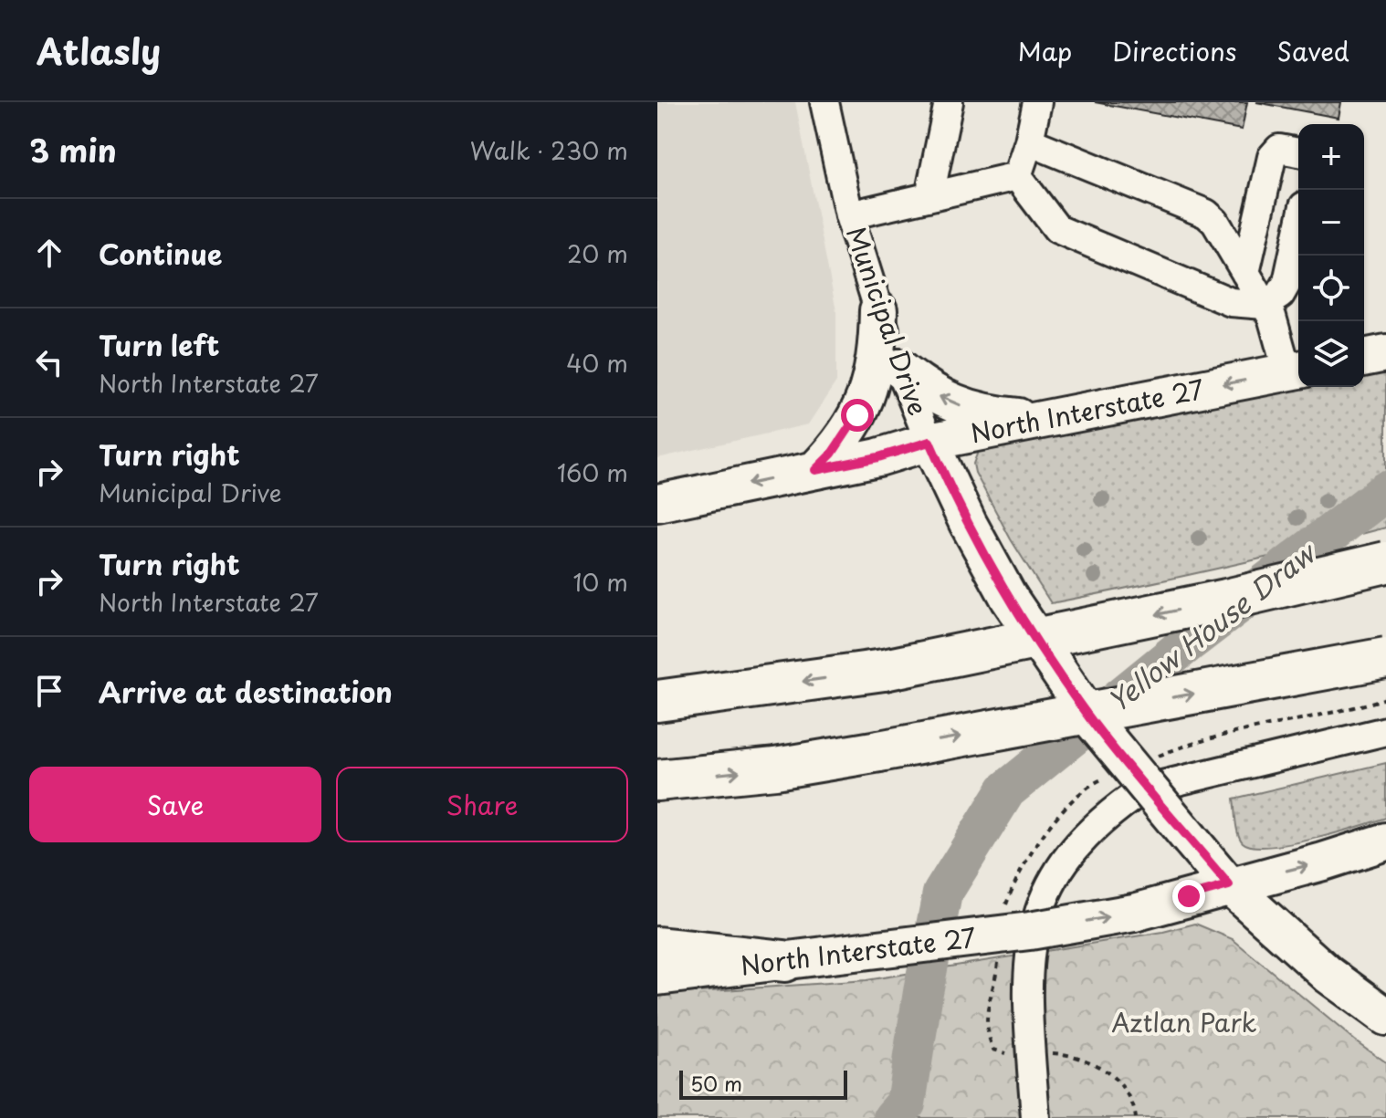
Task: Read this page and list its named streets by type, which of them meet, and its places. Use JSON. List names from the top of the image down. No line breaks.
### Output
{"streets":{"main road":["Municipal Drive","North Interstate 27"]},"crossings":[["Municipal Drive","North Interstate 27"]],"water":["Yellow House Draw"],"parks":["Aztlan Park"],"scale_bar":"50 m","page":{"header":"Atlasly","nav":["Map","Directions","Saved"],"heading":["3 min","Walk · 230 m"],"map_buttons":["+","−"],"list":[["Continue","20 m"],["Turn left","North Interstate 27","40 m"],["Turn right","Municipal Drive","160 m"],["Turn right","North Interstate 27","10 m"],"Arrive at destination"],"buttons":["Save","Share"],"scale":"50 m"}}
